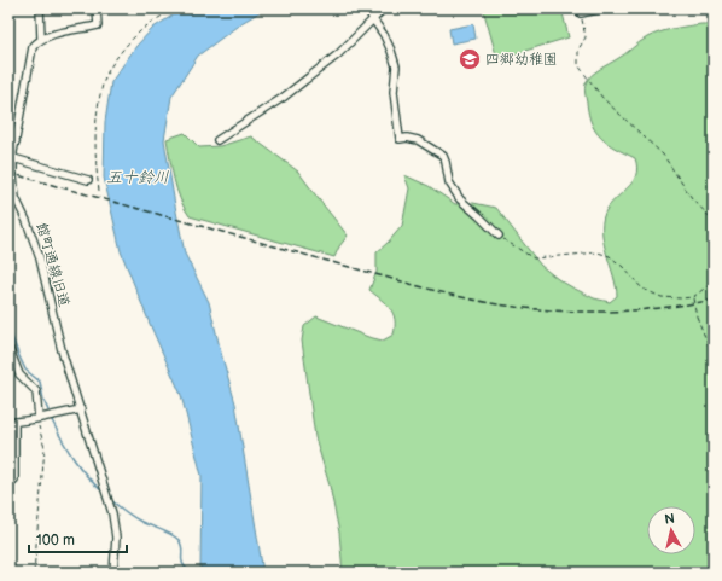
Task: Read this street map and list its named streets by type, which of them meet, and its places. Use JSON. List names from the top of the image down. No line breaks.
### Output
{"streets":{"street":["館町通線旧道"]},"water":["五十鈴川"],"places":{"school or university":["四郷幼稚園"]},"scale_bar":"100 m","north":"top"}
